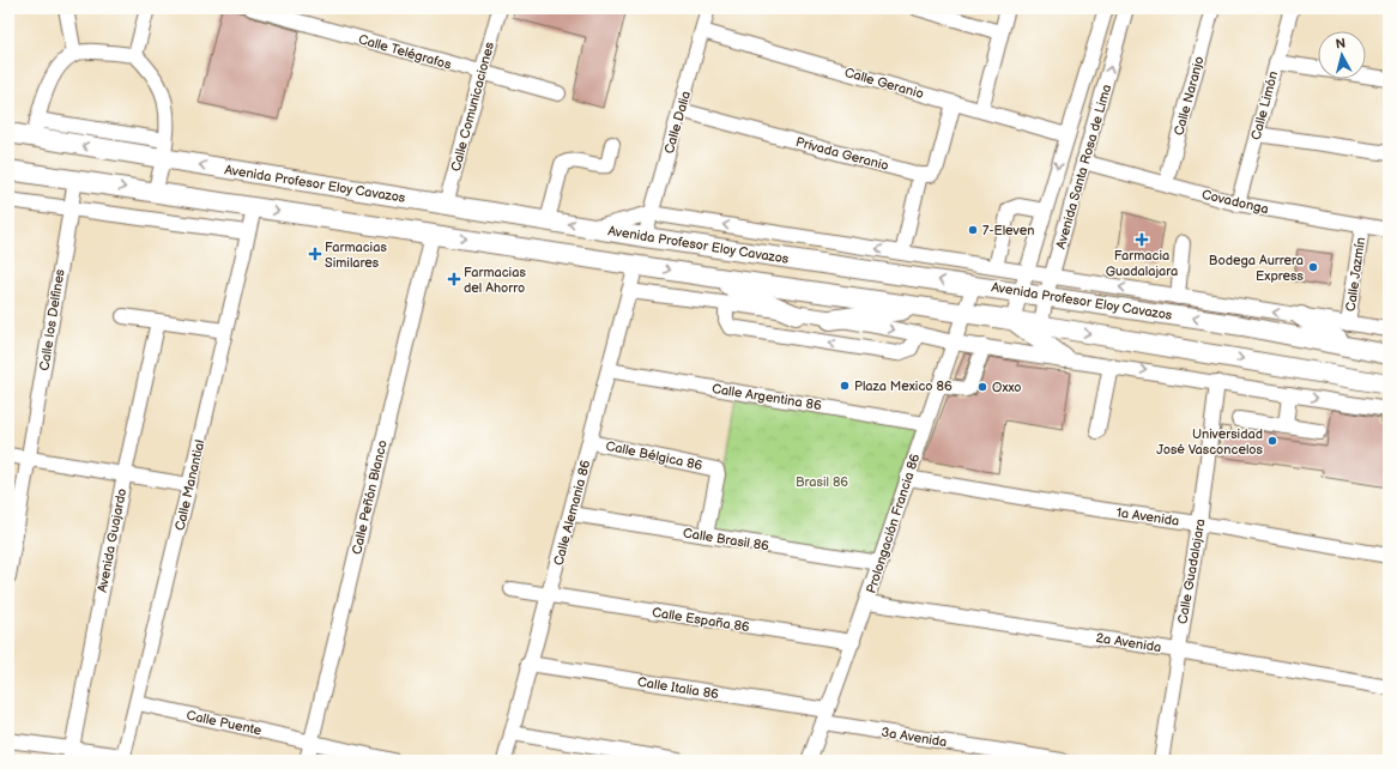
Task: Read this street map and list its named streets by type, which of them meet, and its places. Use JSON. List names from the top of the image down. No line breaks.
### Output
{"streets":{"main road":["Avenida Profesor Eloy Cavazos"],"street":["Calle Telégrafos","Calle Geranio","Calle Naranjo","Calle Limón","Calle Comunicaciones","Calle Dalia","Privada Geranio","Avenida Santa Rosa de Lima","Covadonga","Calle Jazmín","Calle los Delfines","Calle Argentina 86","Calle Bélgica 86","Calle Manantial","Calle Peñón Blanco","Calle Alemania 86","1a Avenida","Prolongación Francia 86","Calle Brasil 86","Avenida Guajardo","Calle Guadalajara","Calle España 86","2a Avenida","Calle Italia 86","Calle Puente","3a Avenida"]},"crossings":[["Calle Telégrafos","Calle Comunicaciones"],["Calle Geranio","Calle Dalia"],["Calle Geranio","Avenida Santa Rosa de Lima"],["Calle Naranjo","Covadonga"],["Calle Limón","Covadonga"],["Calle Comunicaciones","Avenida Profesor Eloy Cavazos"],["Calle Dalia","Privada Geranio"],["Calle Dalia","Avenida Profesor Eloy Cavazos"],["Avenida Santa Rosa de Lima","Avenida Profesor Eloy Cavazos"],["Avenida Santa Rosa de Lima","Covadonga"],["Avenida Profesor Eloy Cavazos","Prolongación Francia 86"],["Covadonga","Calle Jazmín"],["Calle Argentina 86","Calle Alemania 86"],["Calle Argentina 86","Prolongación Francia 86"],["Calle Bélgica 86","Calle Alemania 86"],["Calle Bélgica 86","Calle Brasil 86"],["Calle Manantial","Calle Puente"],["Calle Peñón Blanco","Calle Puente"],["Calle Alemania 86","Calle Brasil 86"],["Calle Alemania 86","Calle España 86"],["Calle Alemania 86","Calle Italia 86"],["1a Avenida","Prolongación Francia 86"],["1a Avenida","Calle Guadalajara"],["Prolongación Francia 86","Calle Brasil 86"],["Prolongación Francia 86","Calle España 86"],["Prolongación Francia 86","2a Avenida"],["Prolongación Francia 86","Calle Italia 86"],["Prolongación Francia 86","3a Avenida"],["Calle Guadalajara","2a Avenida"],["Calle Italia 86","3a Avenida"]],"parks":["Brasil 86"],"places":{"other":["7-Eleven","Bodega Aurrera Express","Plaza Mexico 86","Oxxo","Universidad José Vasconcelos"],"health":["Farmacia Guadalajara","Farmacias Similares","Farmacias del Ahorro"]},"north":"top"}
